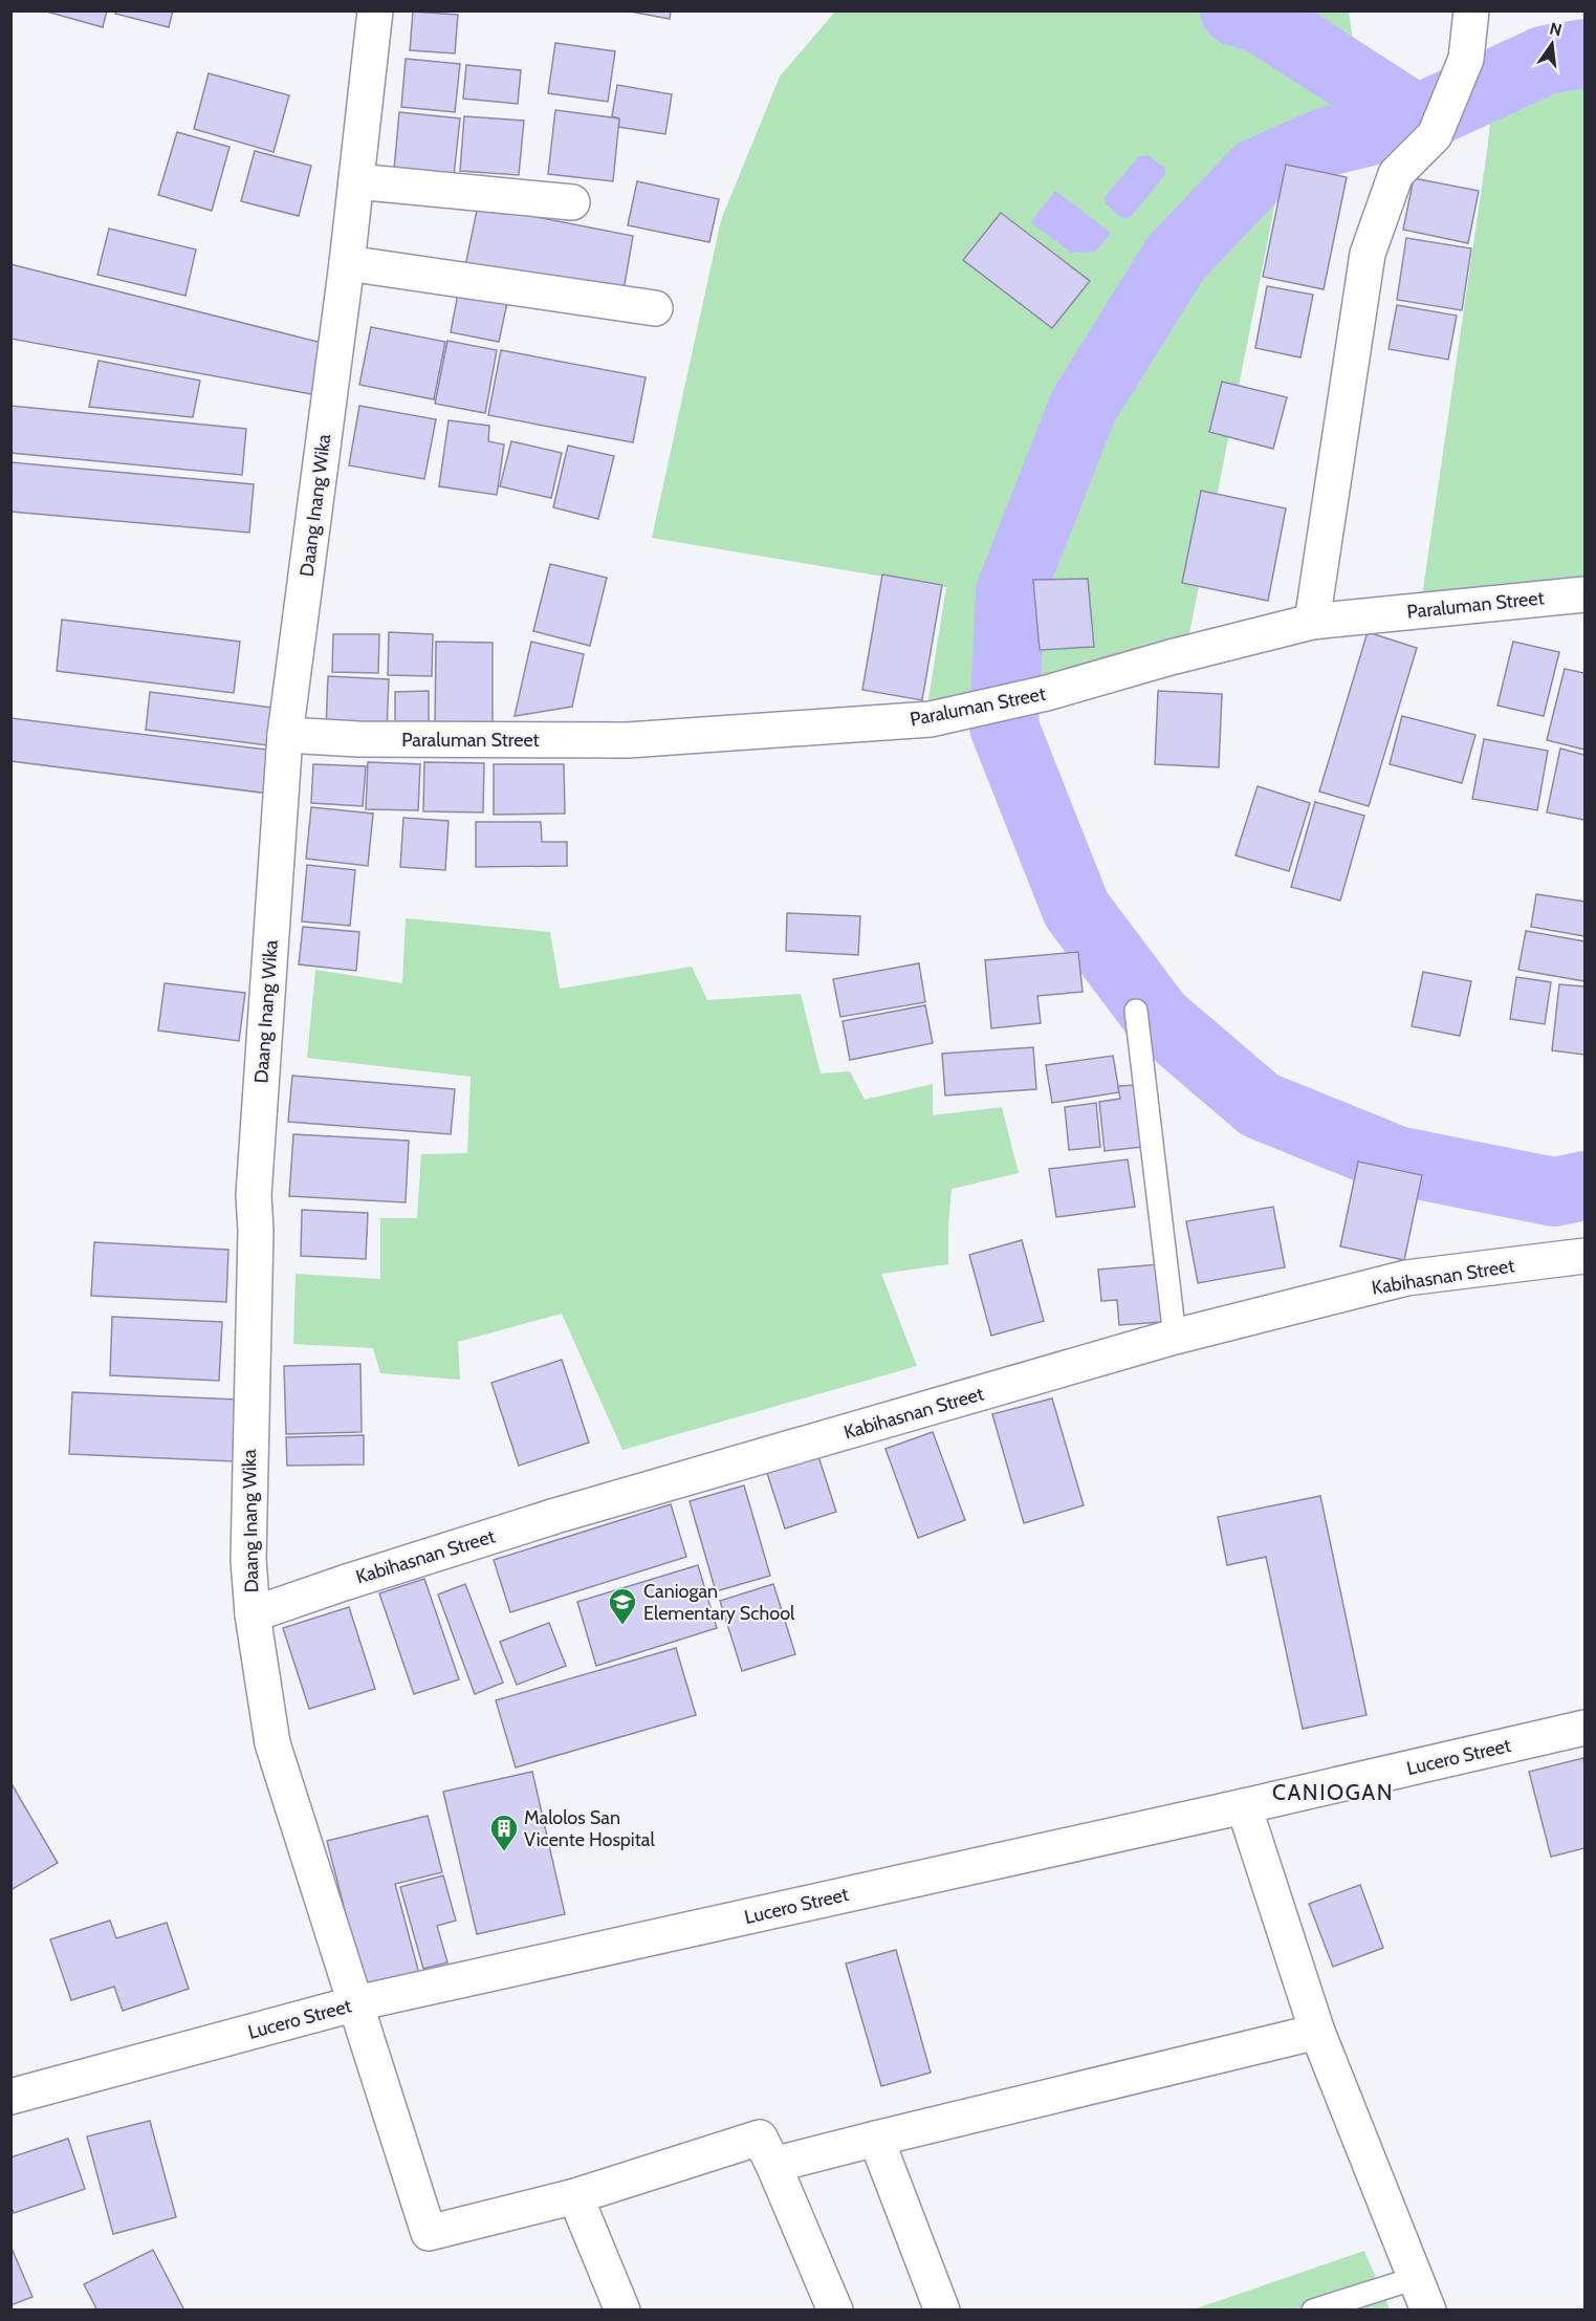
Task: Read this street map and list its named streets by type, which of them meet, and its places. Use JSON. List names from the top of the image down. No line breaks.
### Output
{"streets":{"street":["Daang Inang Wika","Paraluman Street","Kabihasnan Street","Lucero Street"]},"crossings":[["Daang Inang Wika","Paraluman Street"],["Daang Inang Wika","Kabihasnan Street"],["Daang Inang Wika","Lucero Street"]],"districts":["CANIOGAN"],"places":{"school or university":["Caniogan Elementary School"],"building":["Malolos San Vicente Hospital"]},"north":"top"}
